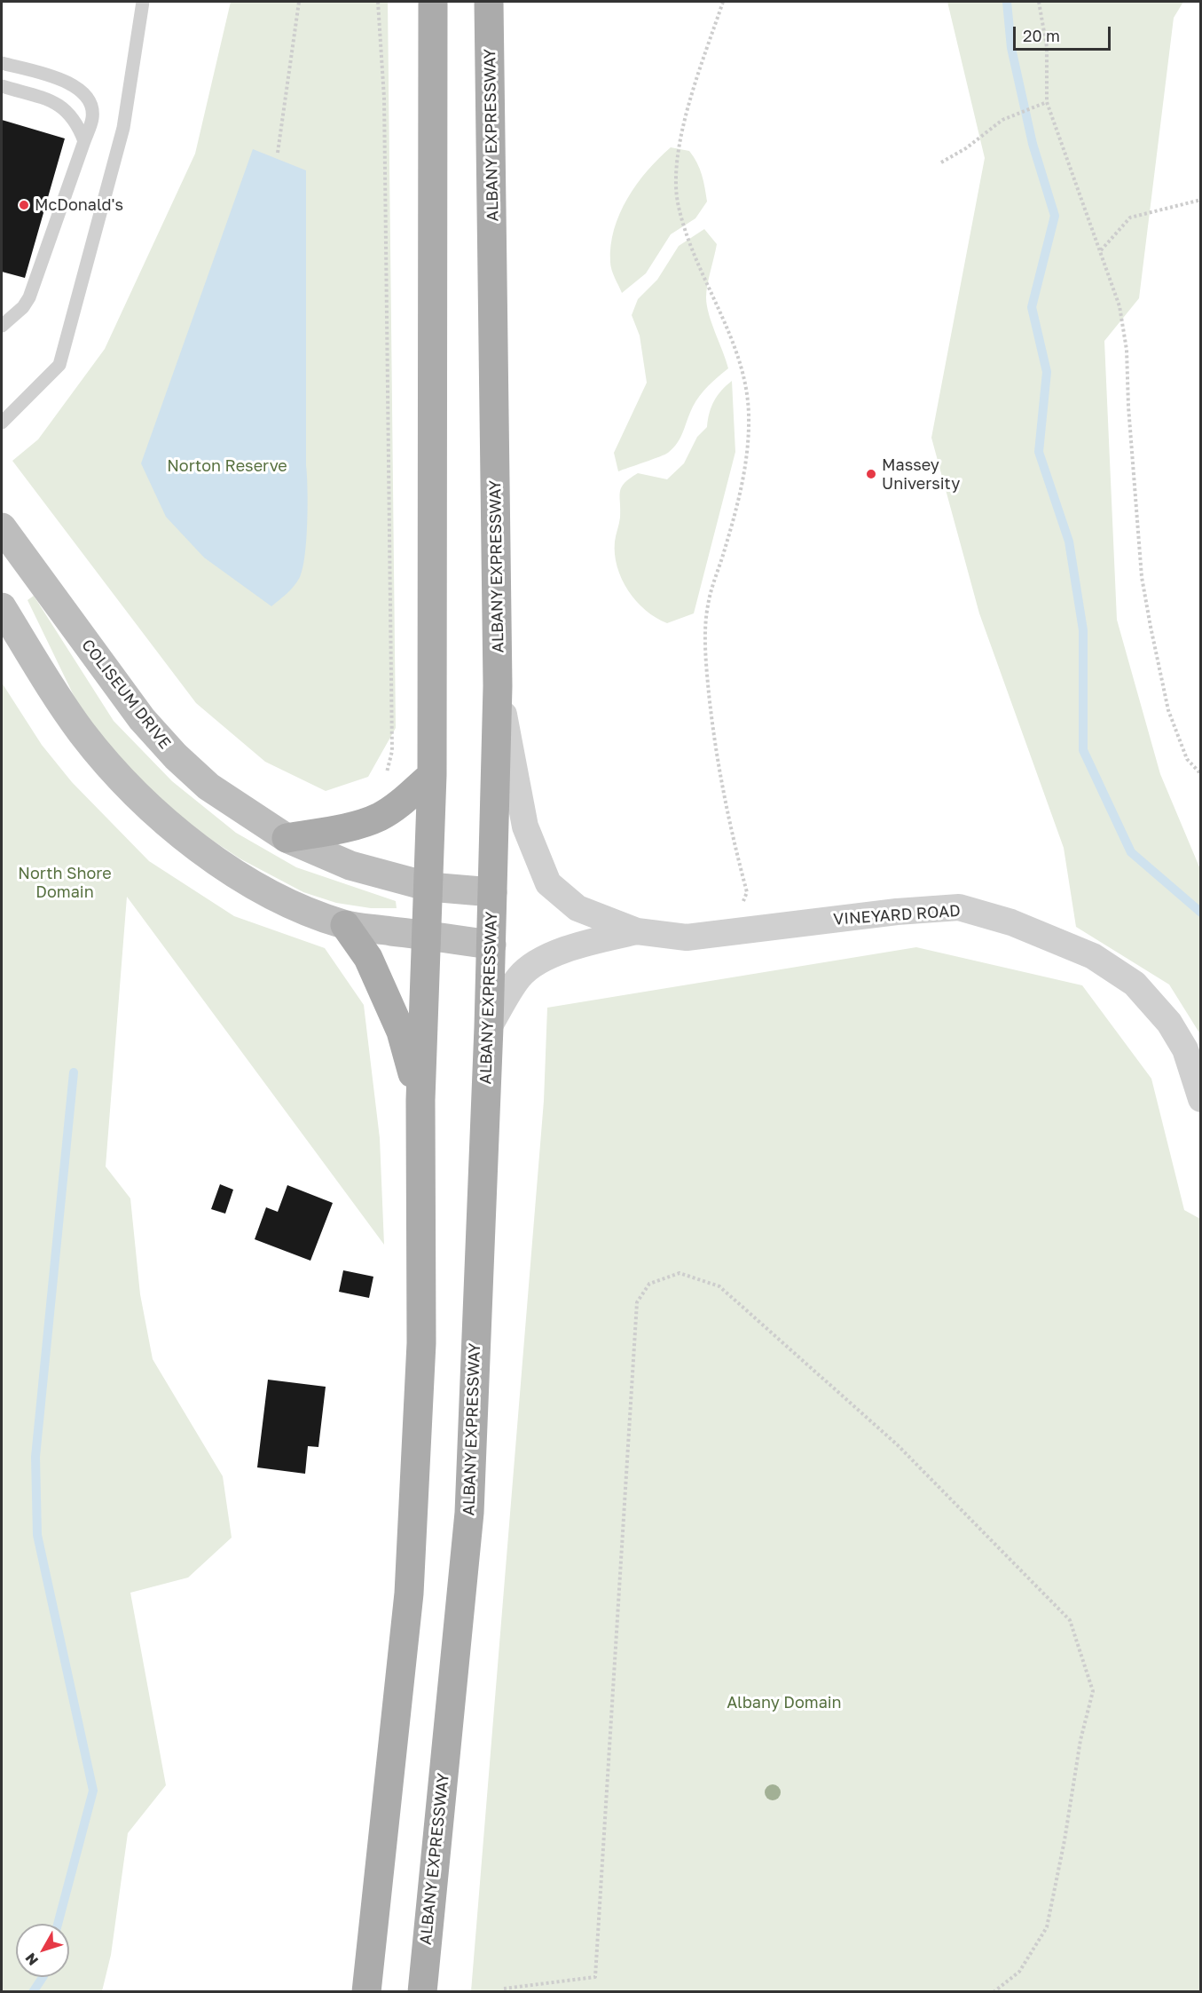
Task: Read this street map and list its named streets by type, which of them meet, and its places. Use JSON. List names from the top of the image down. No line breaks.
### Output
{"streets":{"main road":["ALBANY EXPRESSWAY","COLISEUM DRIVE"],"street":["VINEYARD ROAD"]},"crossings":[["ALBANY EXPRESSWAY","COLISEUM DRIVE"],["ALBANY EXPRESSWAY","VINEYARD ROAD"]],"parks":["Norton Reserve","North Shore Domain","Albany Domain"],"places":["McDonald's","Massey University"],"scale_bar":"20 m","north":"bottom left"}
